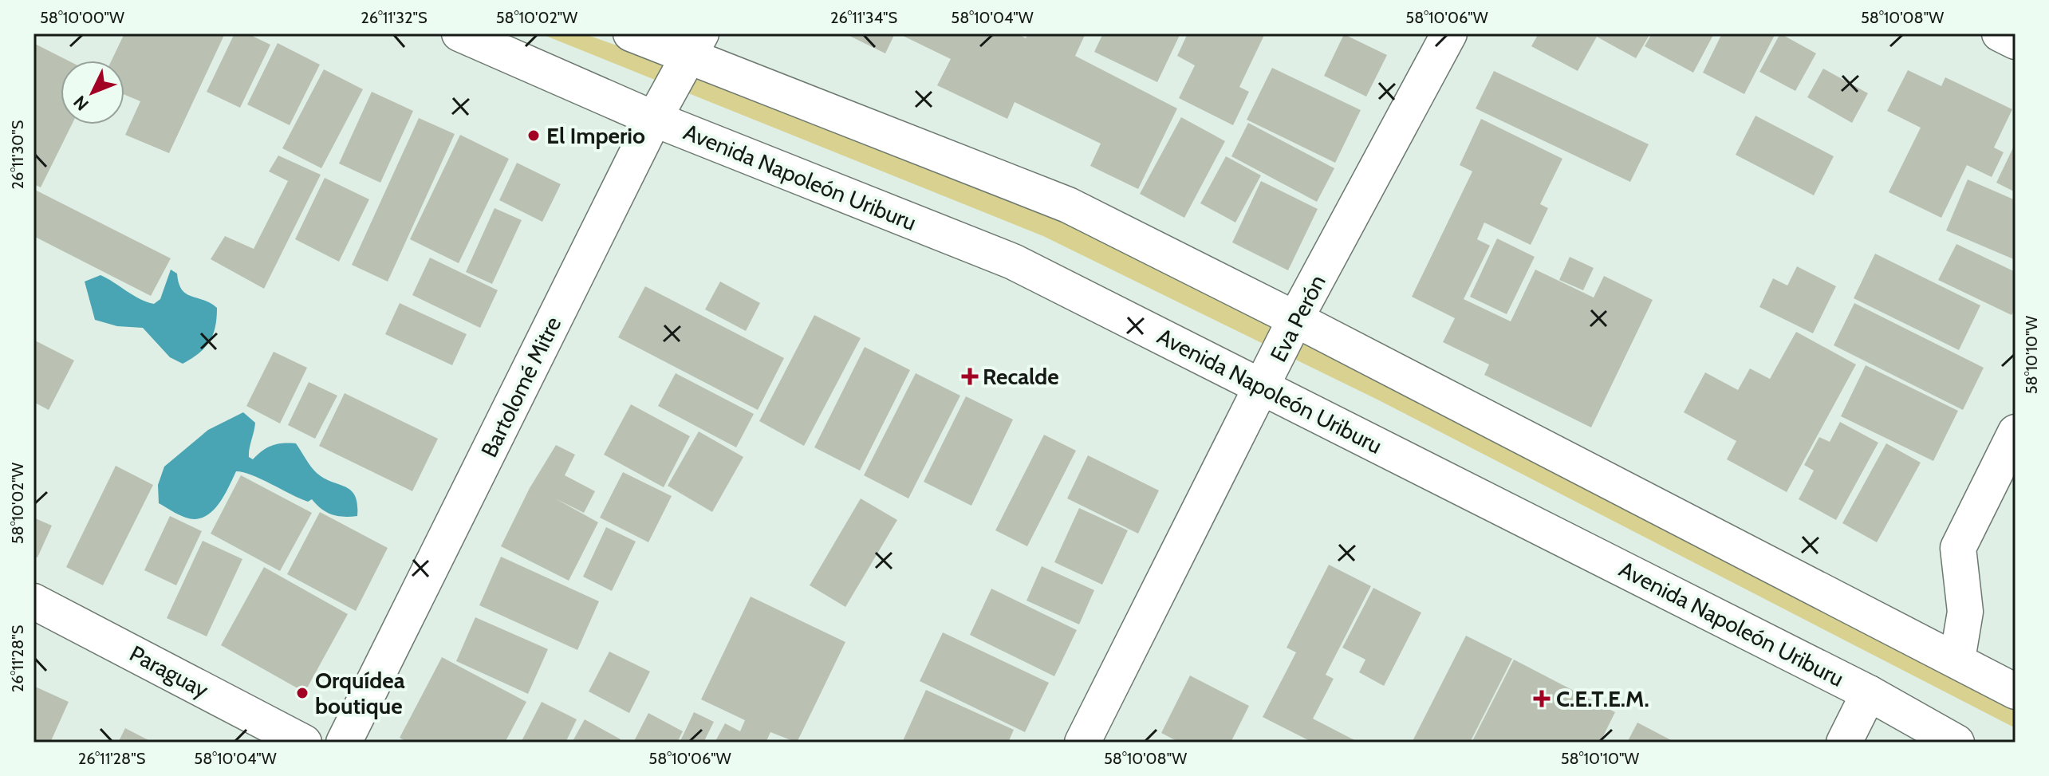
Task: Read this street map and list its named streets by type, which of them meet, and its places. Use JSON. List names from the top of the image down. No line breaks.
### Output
{"streets":{"main road":["Avenida Napoleón Uriburu","Eva Perón","Bartolomé Mitre","Paraguay"]},"crossings":[["Avenida Napoleón Uriburu","Eva Perón"],["Avenida Napoleón Uriburu","Bartolomé Mitre"]],"places":{"other":["El Imperio","Orquídea boutique"],"health":["Recalde","C.E.T.E.M."]},"north":"bottom left","coordinates":["58°10'00\"W","26°11'32\"S","58°10'02\"W","26°11'34\"S","58°10'04\"W","58°10'06\"W","58°10'08\"W","26°11'30\"S","58°10'10\"W","26°11'28\"S"]}
